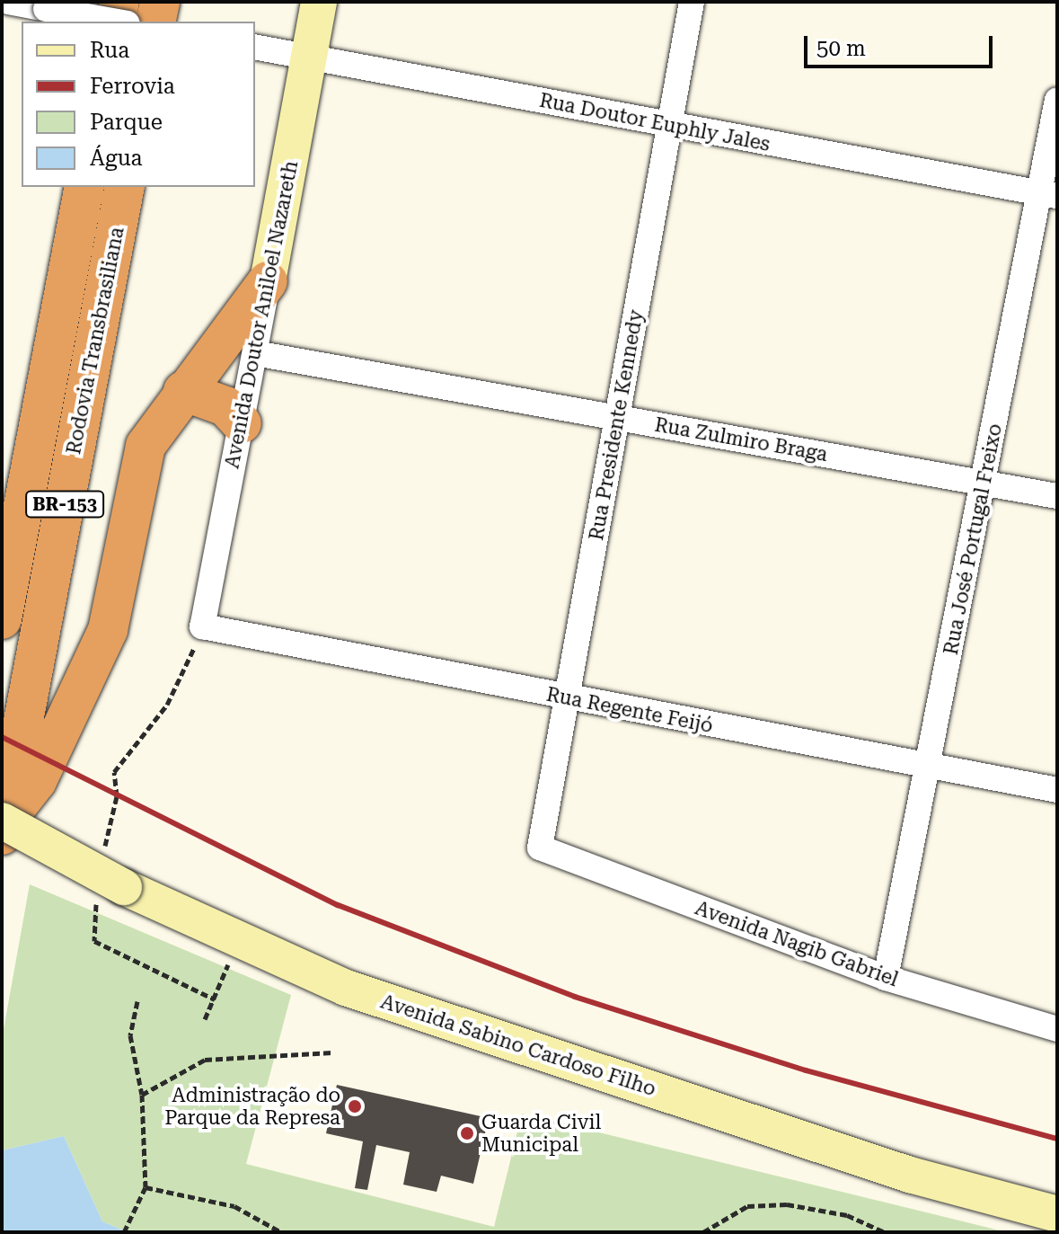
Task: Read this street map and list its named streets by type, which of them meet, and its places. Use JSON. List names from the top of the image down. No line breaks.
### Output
{"streets":{"highway":["Rodovia Transbrasiliana","BR-153"],"main road":["Avenida Doutor Aniloel Nazareth","Avenida Sabino Cardoso Filho"],"street":["Rua Doutor Euphly Jales","Rua Presidente Kennedy","Rua Zulmiro Braga","Rua José Portugal Freixo","Rua Regente Feijó","Avenida Nagib Gabriel"]},"crossings":[["Rua Doutor Euphly Jales","Avenida Doutor Aniloel Nazareth"],["Rua Doutor Euphly Jales","Rua Presidente Kennedy"],["Rua Doutor Euphly Jales","Rua José Portugal Freixo"],["Avenida Doutor Aniloel Nazareth","Rua Zulmiro Braga"],["Avenida Doutor Aniloel Nazareth","Rua Regente Feijó"],["Rodovia Transbrasiliana","Avenida Sabino Cardoso Filho"],["Rua Presidente Kennedy","Rua Zulmiro Braga"],["Rua Presidente Kennedy","Rua Regente Feijó"],["Rua Presidente Kennedy","Avenida Nagib Gabriel"],["Rua Zulmiro Braga","Rua José Portugal Freixo"],["Rua José Portugal Freixo","Rua Regente Feijó"],["Rua José Portugal Freixo","Avenida Nagib Gabriel"]],"places":["Administração do Parque da Represa","Guarda Civil Municipal"],"legend":["Rua","Ferrovia","Parque","Água"],"scale_bar":"50 m"}
